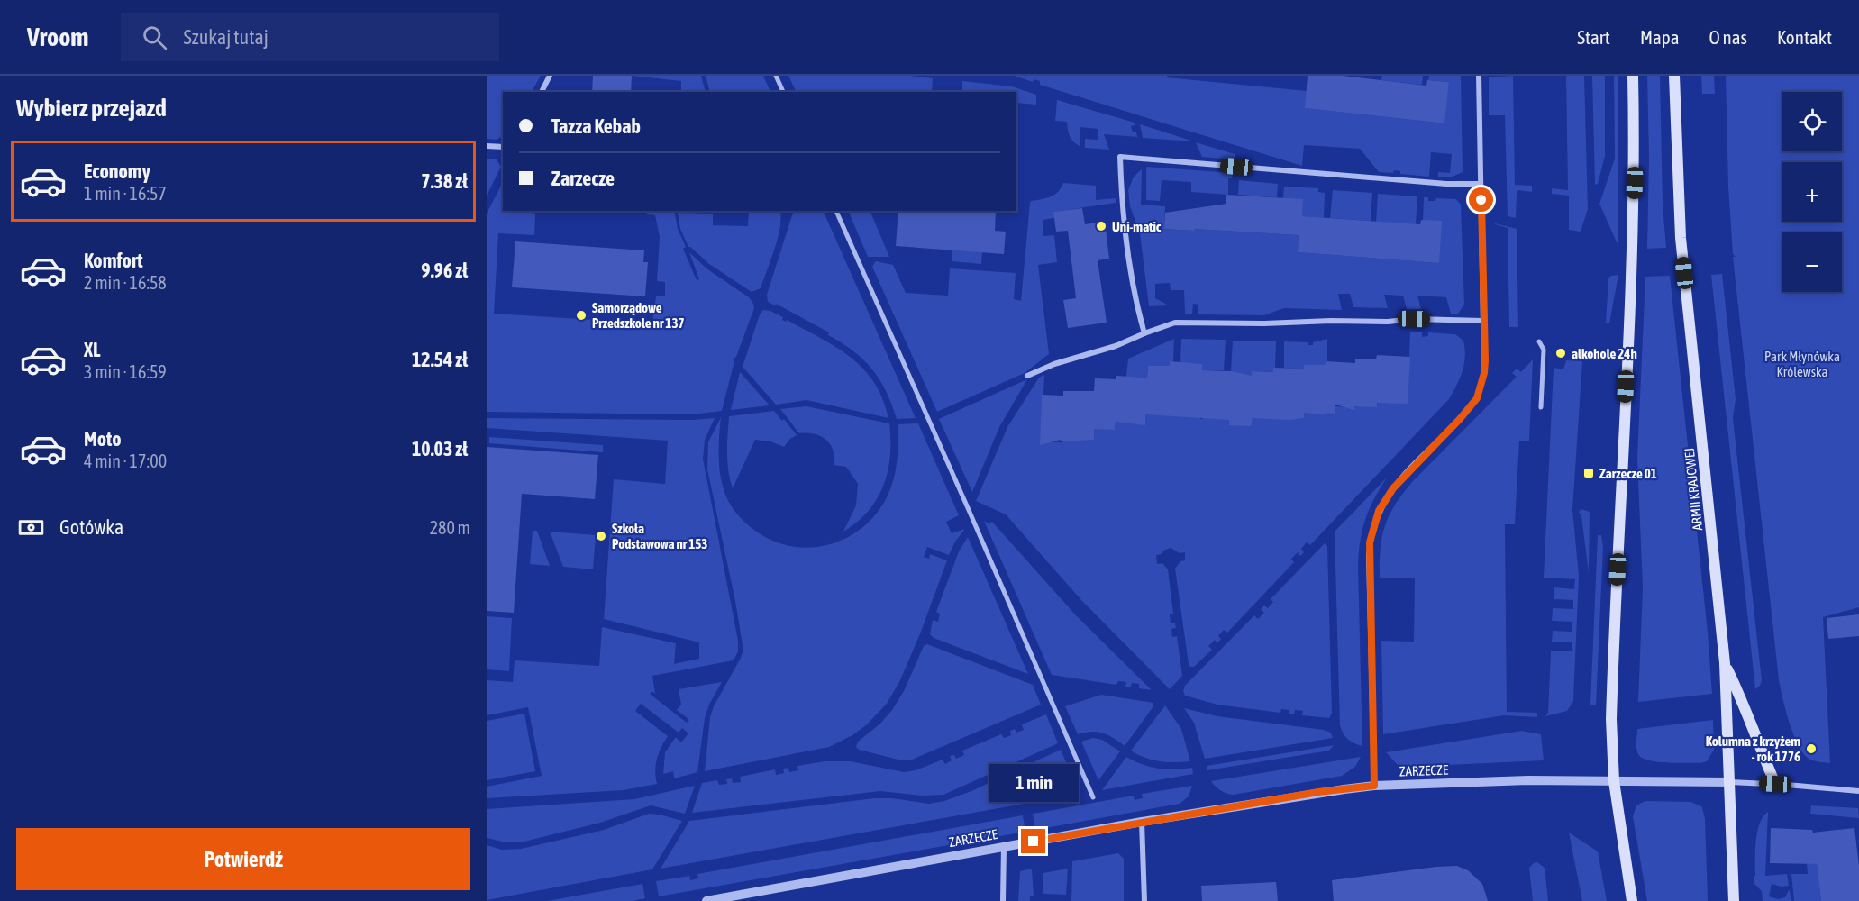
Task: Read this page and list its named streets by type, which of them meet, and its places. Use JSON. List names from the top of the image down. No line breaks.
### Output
{"streets":{"main road":["ARMII KRAJOWEJ"],"street":["ZARZECZE"]},"crossings":[["ARMII KRAJOWEJ","ZARZECZE"]],"parks":["Park Młynówka Królewska"],"places":{"other":["Uni-matic","Samorządowe Przedszkole nr 137","alkohole 24h","Szkoła Podstawowa nr 153","Kolumna z krzyżem - rok 1776"],"transit":["Zarzecze 01"]},"page":{"header":"Vroom","search":"Szukaj tutaj","nav":["Start","Mapa","O nas","Kontakt"],"heading":"Wybierz przejazd","map_buttons":["+","−"],"banner":["Tazza Kebab","Zarzecze"],"list":[{"name":"Economy","note":"1 min · 16:57","value":"7.38 zł"},{"name":"Komfort","note":"2 min · 16:58","value":"9.96 zł"},{"name":"XL","note":"3 min · 16:59","value":"12.54 zł"},{"name":"Moto","note":"4 min · 17:00","value":"10.03 zł"}],"pay":["Gotówka","280 m"],"bubble":"1 min","buttons":"Potwierdź"}}
